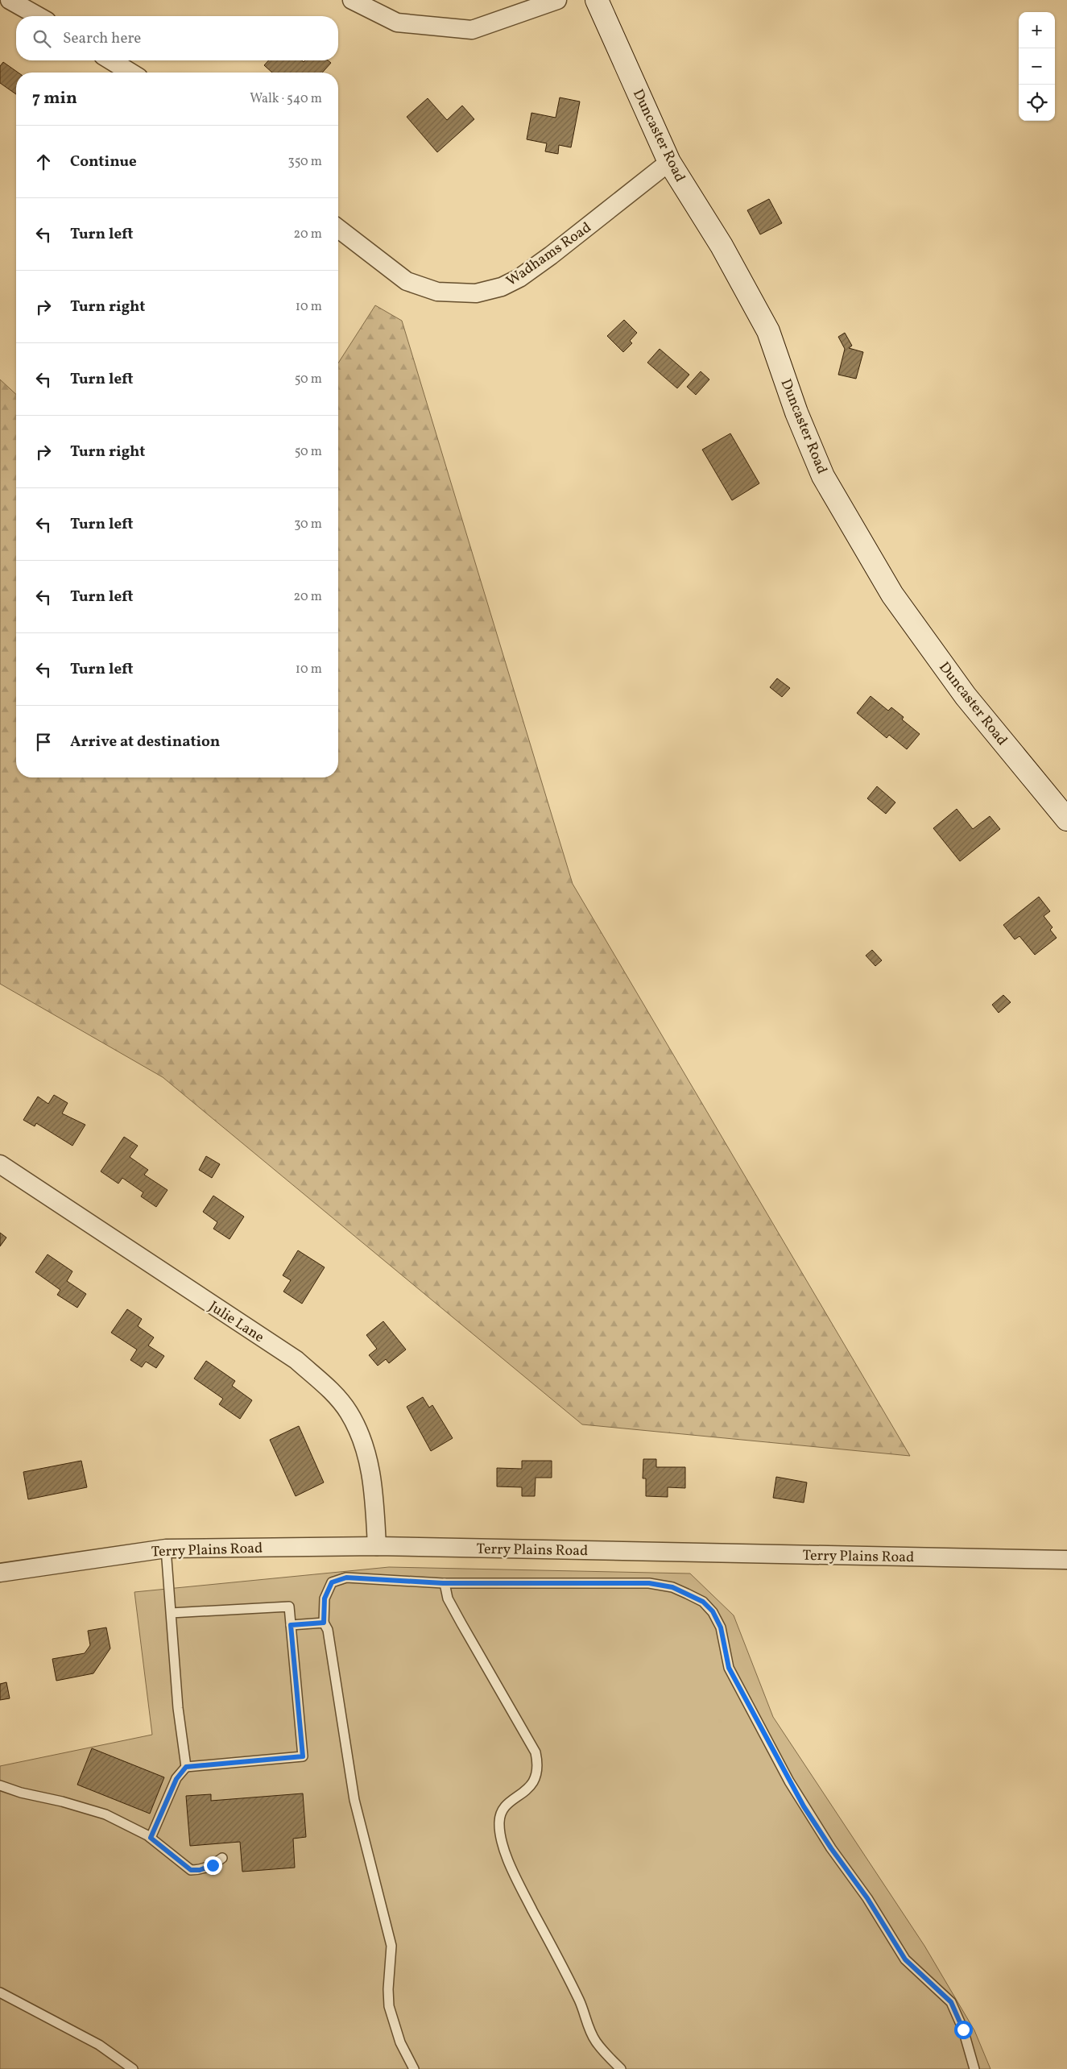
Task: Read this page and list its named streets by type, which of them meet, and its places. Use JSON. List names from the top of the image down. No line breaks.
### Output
{"streets":{"street":["Duncaster Road","Wadhams Road","Julie Lane","Terry Plains Road"]},"crossings":[["Duncaster Road","Wadhams Road"],["Julie Lane","Terry Plains Road"]],"page":{"map_buttons":["+","−"],"search":"Search here","heading":["7 min","Walk · 540 m"],"list":[["Continue","350 m"],["Turn left","20 m"],["Turn right","10 m"],["Turn left","50 m"],["Turn right","50 m"],["Turn left","30 m"],["Turn left","20 m"],["Turn left","10 m"],"Arrive at destination"]}}
